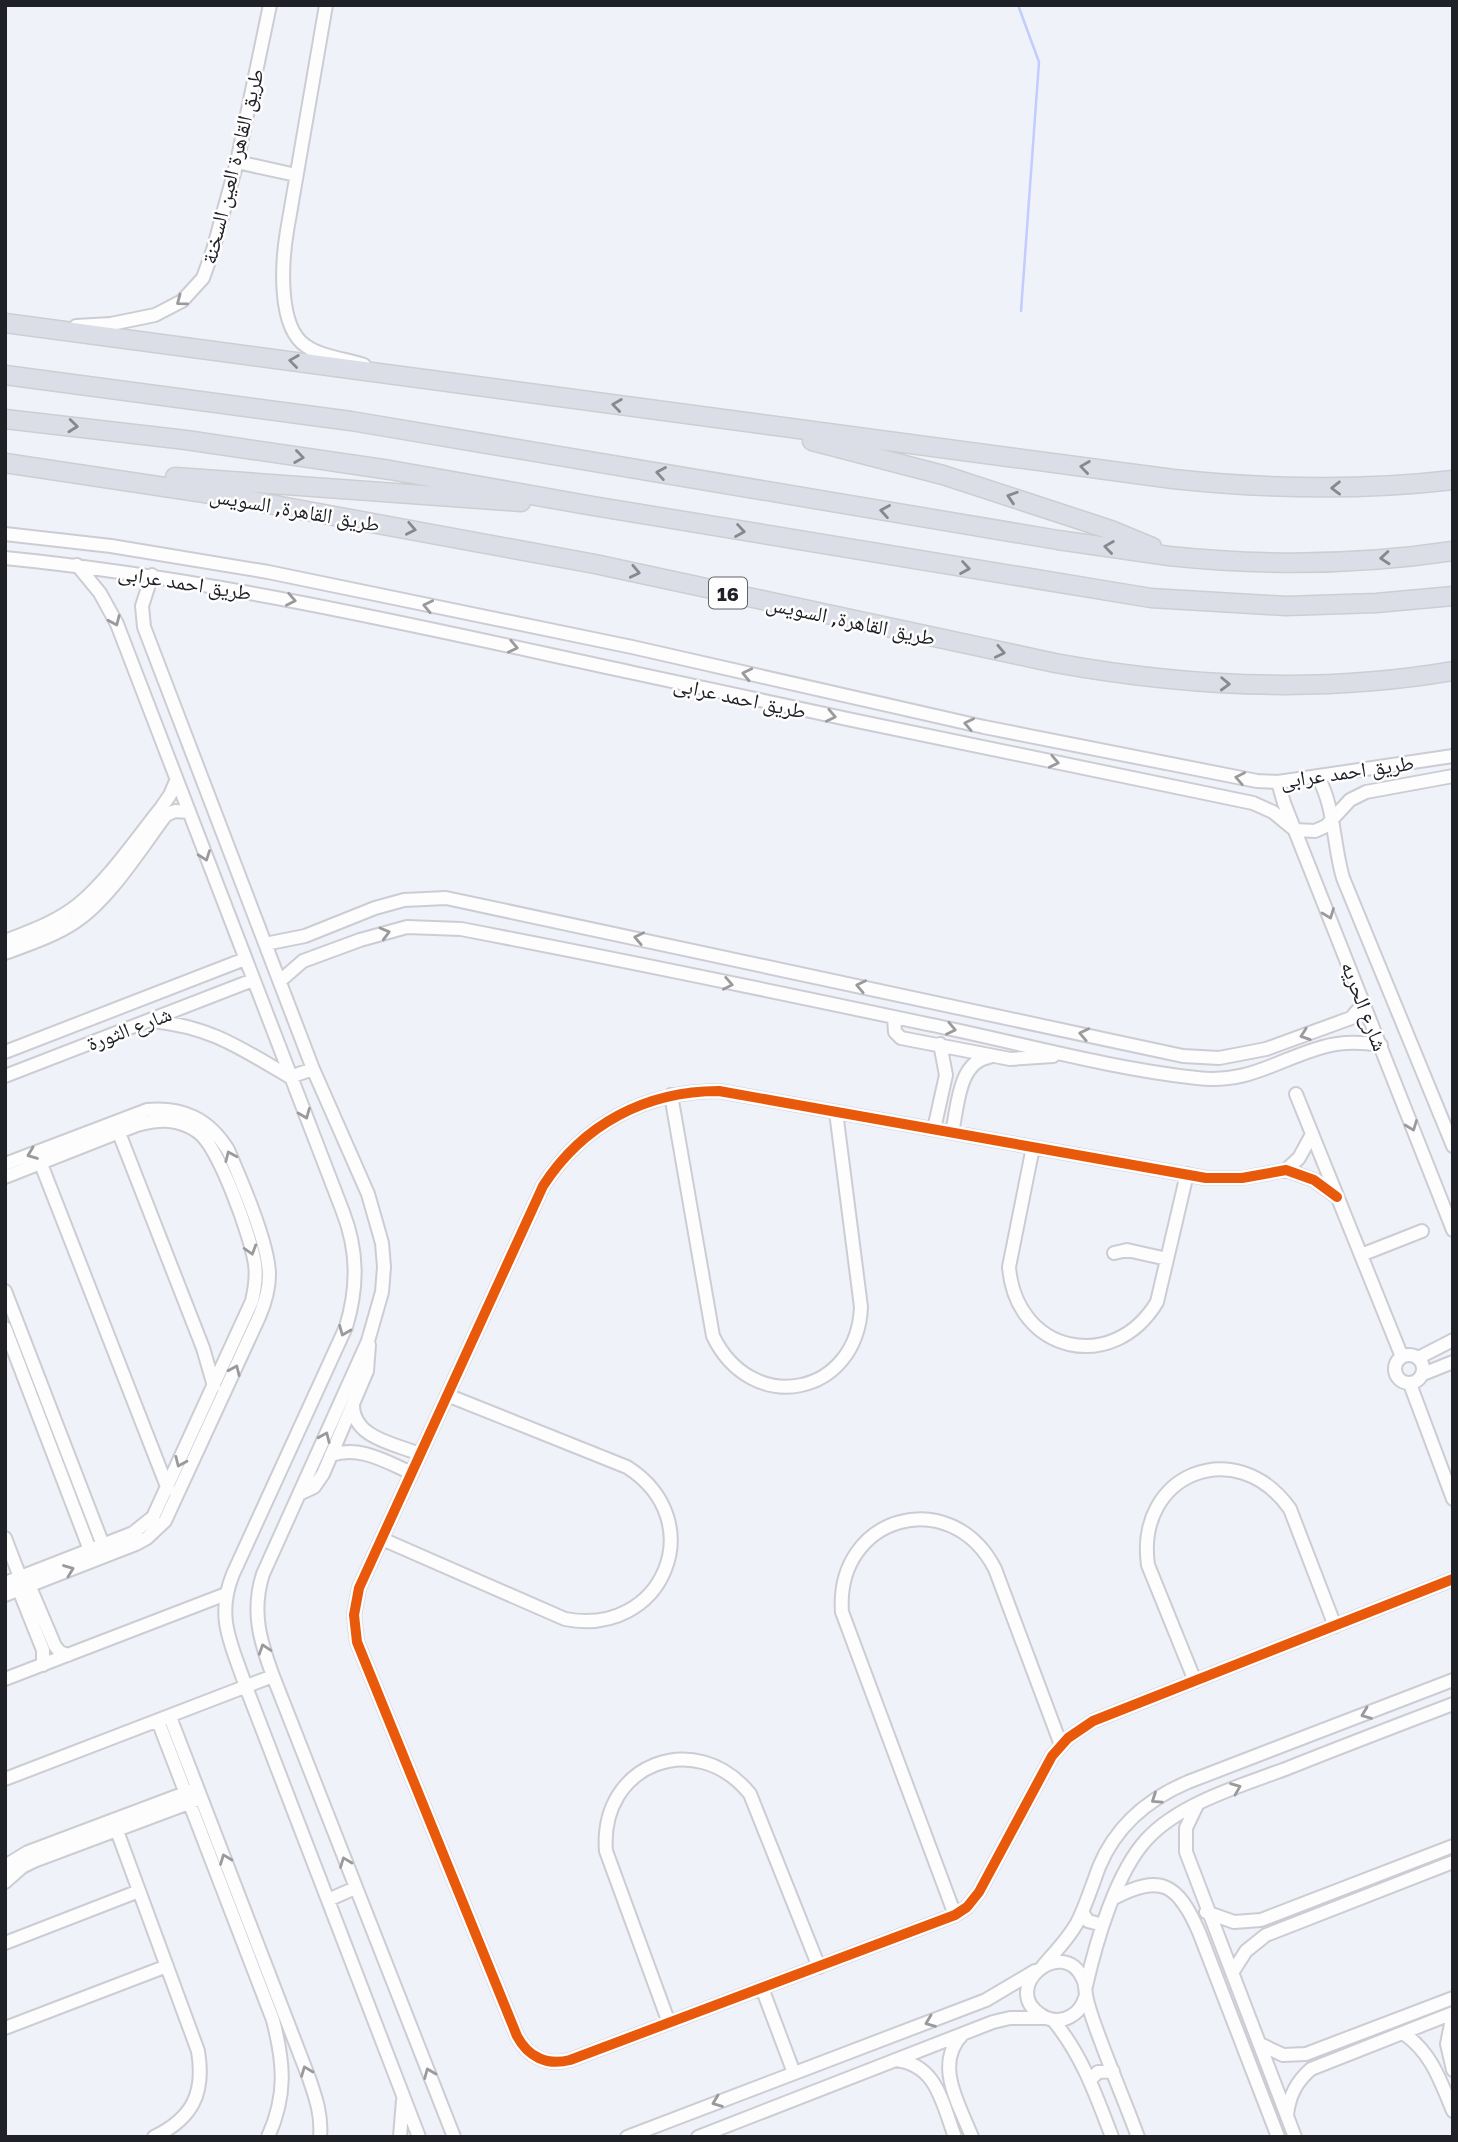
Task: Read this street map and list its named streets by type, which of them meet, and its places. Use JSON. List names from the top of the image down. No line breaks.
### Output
{"streets":{"highway":["طريق القاهرة, السويس","16"],"street":["طريق القاهرة العين السخنة","طريق احمد عرابى","شارع الحريه","شارع الثورة"]},"crossings":[["طريق احمد عرابى","شارع الحريه"]],"one_way":["طريق القاهرة العين السخنة"]}
